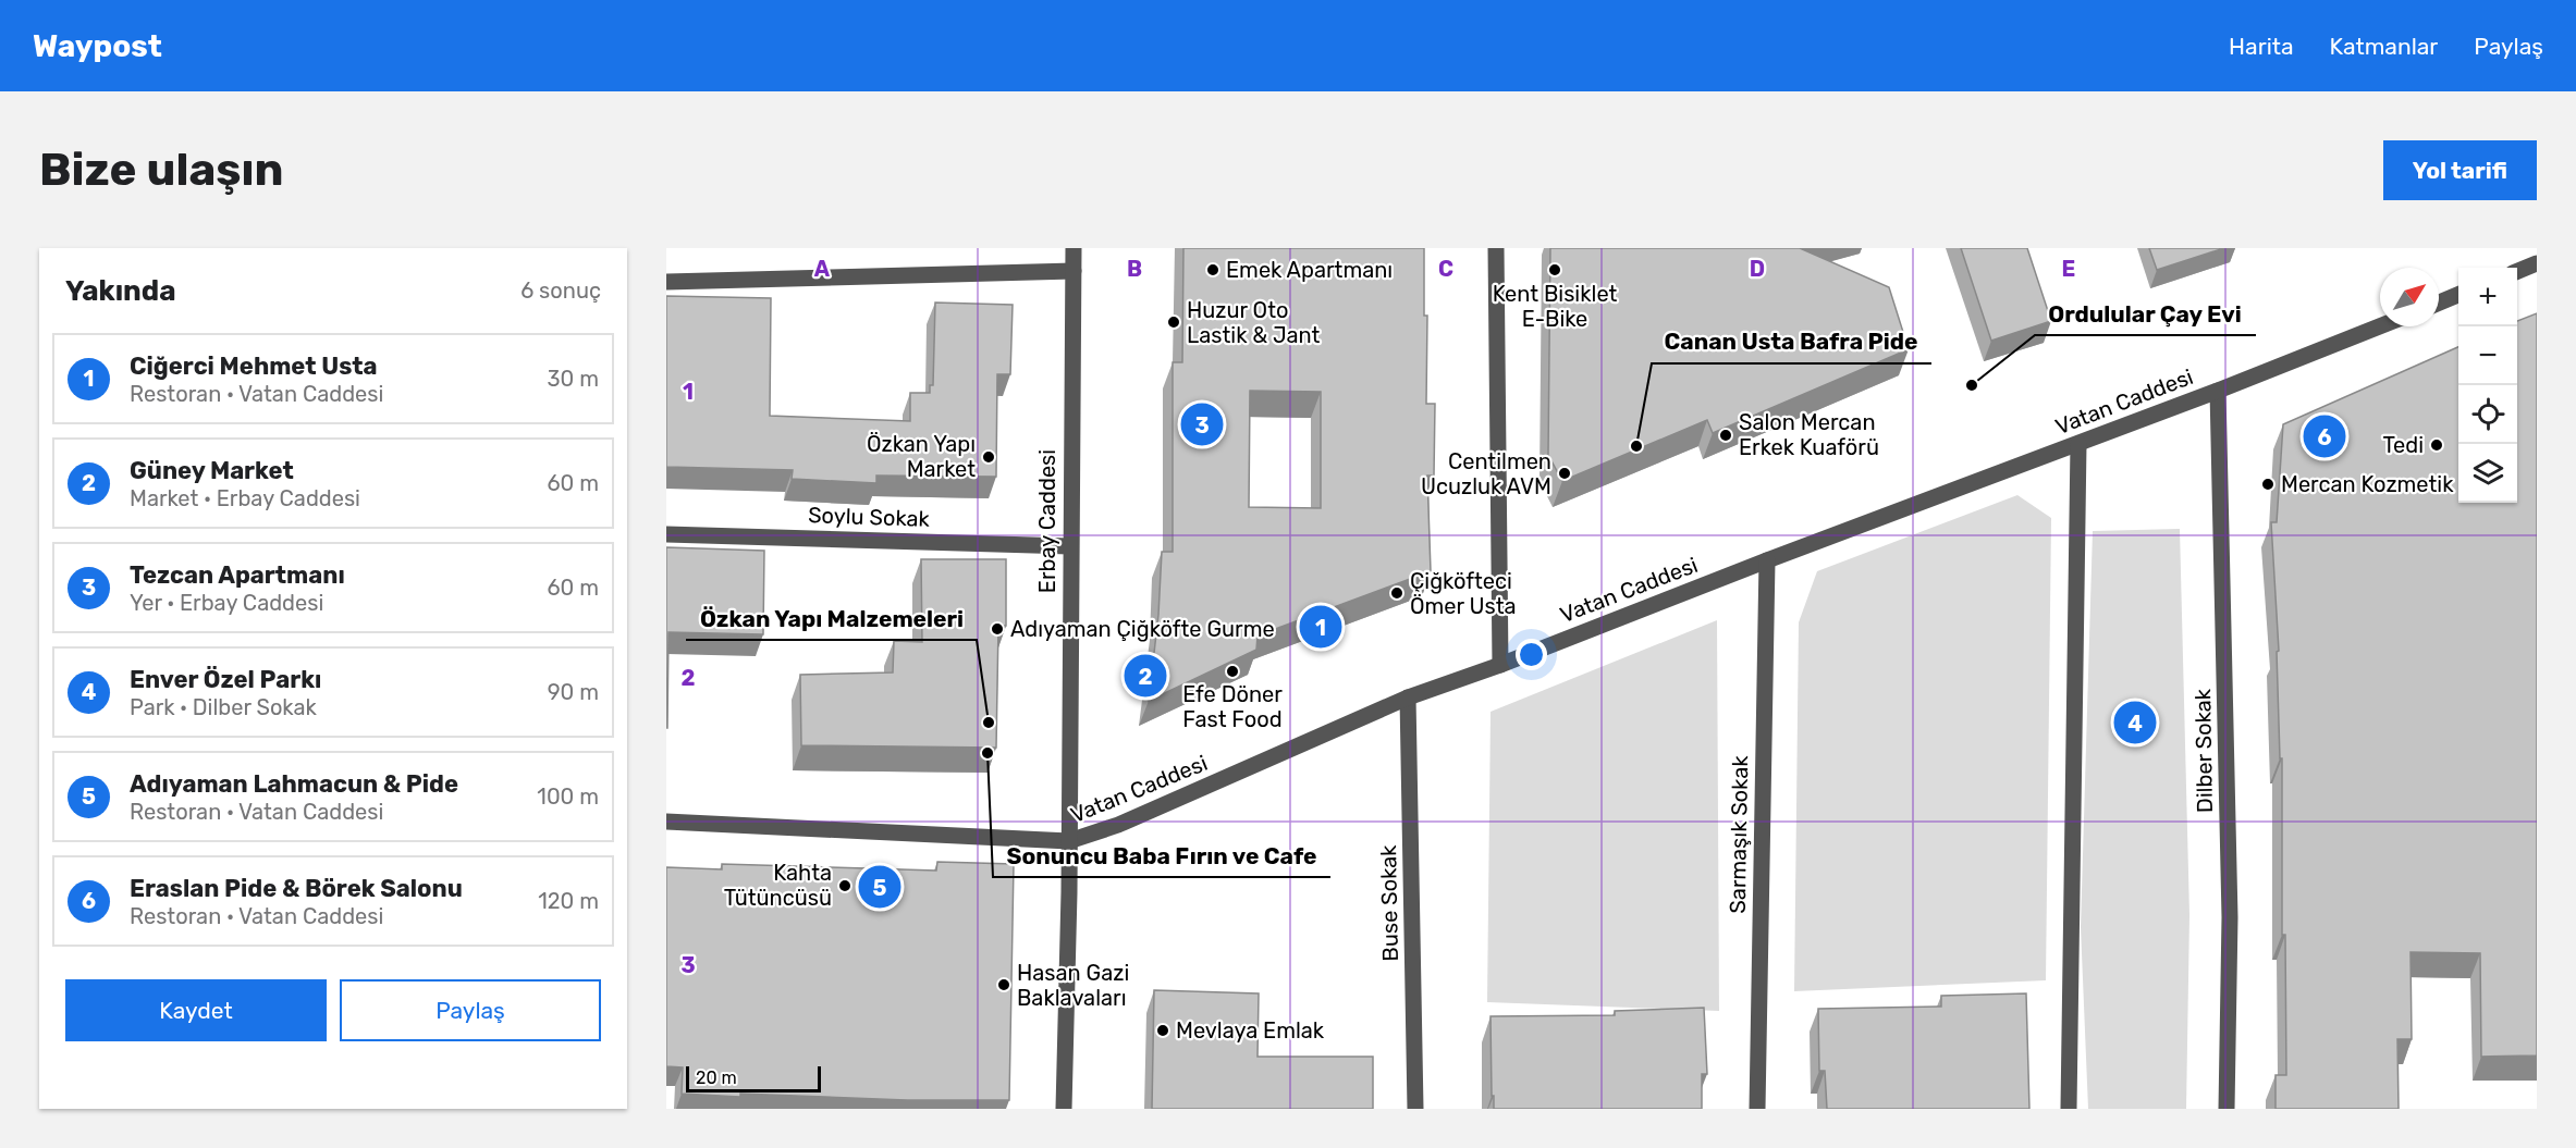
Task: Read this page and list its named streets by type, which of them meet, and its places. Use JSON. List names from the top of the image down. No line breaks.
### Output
{"streets":{"street":["Vatan Caddesi","Soylu Sokak","Erbay Caddesi","Dilber Sokak","Sarmaşık Sokak","Buse Sokak"]},"crossings":[["Vatan Caddesi","Erbay Caddesi"],["Vatan Caddesi","Dilber Sokak"],["Vatan Caddesi","Sarmaşık Sokak"],["Vatan Caddesi","Buse Sokak"],["Soylu Sokak","Erbay Caddesi"]],"places":["Emek Apartmanı","Kent Bisiklet E-Bike","Huzur Oto Lastik & Jant","Ordulular Çay Evi","Salon Mercan Erkek Kuaförü","Tedi","Canan Usta Bafra Pide","Özkan Yapı Market","Centilmen Ucuzluk AVM","Mercan Kozmetik","Çiğköfteci Ömer Usta","Adıyaman Çiğköfte Gurme","Efe Döner Fast Food","Özkan Yapı Malzemeleri","Sonuncu Baba Fırın ve Cafe","Kahta Tütüncüsü","Hasan Gazi Baklavaları","Mevlaya Emlak"],"scale_bar":"20 m","north":"top right","page":{"header":"Waypost","nav":["Harita","Katmanlar","Paylaş"],"buttons":["Yol tarifi",["Kaydet","Paylaş"]],"title":"Bize ulaşın","heading":["Yakında","6 sonuç"],"map_buttons":["+","−"],"list":[{"mark":"1","name":"Ciğerci Mehmet Usta","note":"Restoran · Vatan Caddesi","value":"30 m"},{"mark":"2","name":"Güney Market","note":"Market · Erbay Caddesi","value":"60 m"},{"mark":"3","name":"Tezcan Apartmanı","note":"Yer · Erbay Caddesi","value":"60 m"},{"mark":"4","name":"Enver Özel Parkı","note":"Park · Dilber Sokak","value":"90 m"},{"mark":"5","name":"Adıyaman Lahmacun & Pide","note":"Restoran · Vatan Caddesi","value":"100 m"},{"mark":"6","name":"Eraslan Pide & Börek Salonu","note":"Restoran · Vatan Caddesi","value":"120 m"}],"pins":["3","6","1","2","4","5"],"scale":"20 m"},"grid":{"columns":["A","B","C","D","E"],"rows":["1","2","3"]}}
